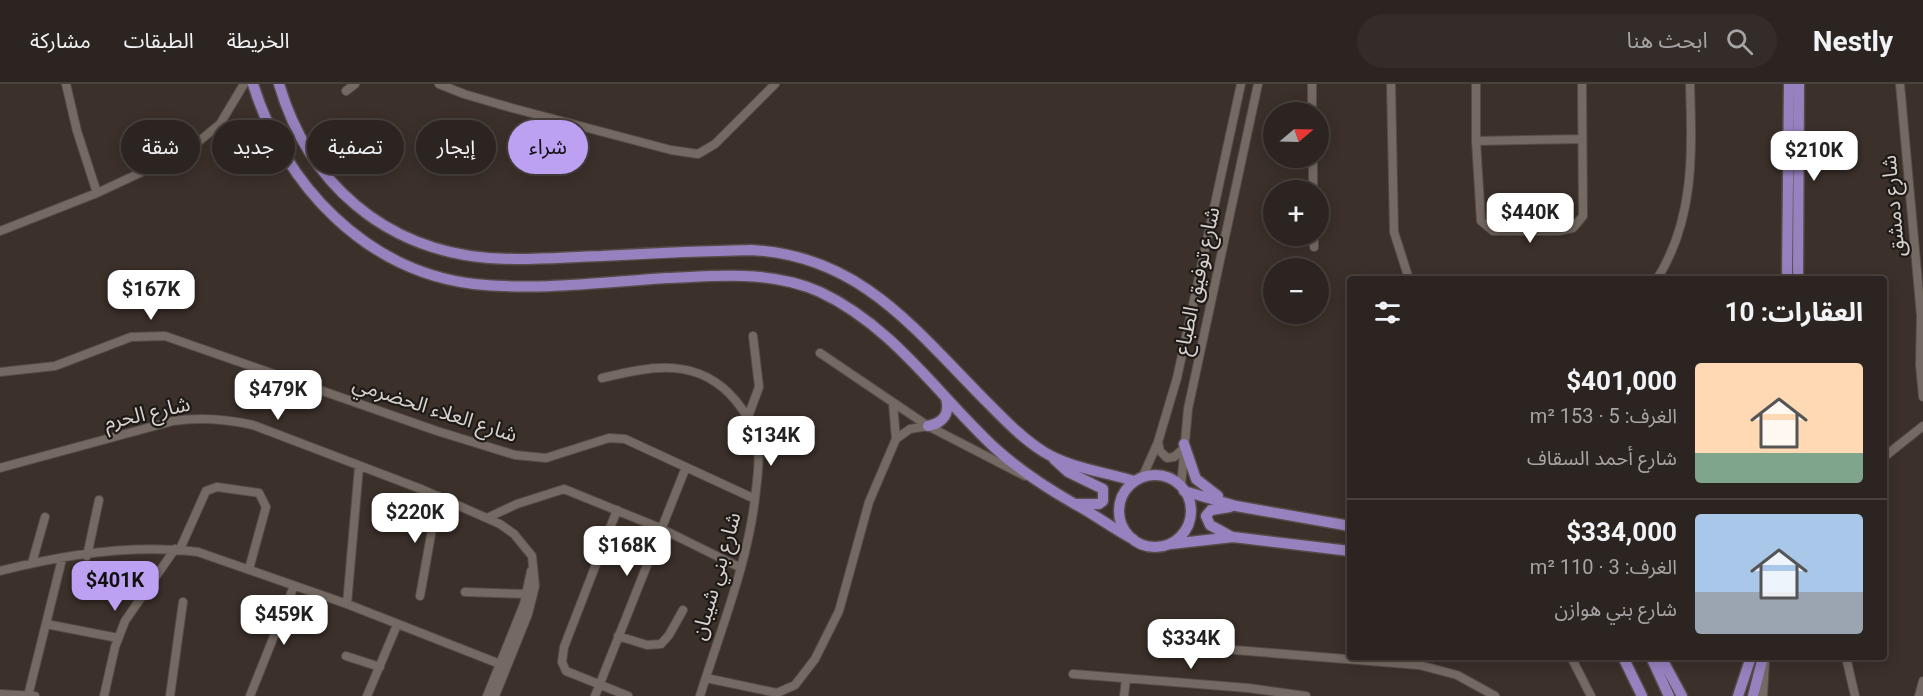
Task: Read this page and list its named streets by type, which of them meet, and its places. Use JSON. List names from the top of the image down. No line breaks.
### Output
{"streets":{"street":["شارع دمشق","شارع توفيق الطباع","شارع العلاء الحضرمي","شارع الحرم","شارع بني شيبان"]},"crossings":[["شارع العلاء الحضرمي","شارع بني شيبان"]],"north":"right","page":{"header":"Nestly","search":"ابحث هنا","nav":["الخريطة","الطبقات","مشاركة"],"map_buttons":["+","−"],"chip":["شراء","إيجار","تصفية","جديد","شقة"],"price":["$210K","$440K","$167K","$479K","$134K","$220K","$168K","$401K","$459K","$334K"],"heading":"العقارات: 10","list":[{"name":"$401,000","note":"الغرف: 5 · 153 m² · شارع أحمد السقاف"},{"name":"$334,000","note":"الغرف: 3 · 110 m² · شارع بني هوازن"}]}}
